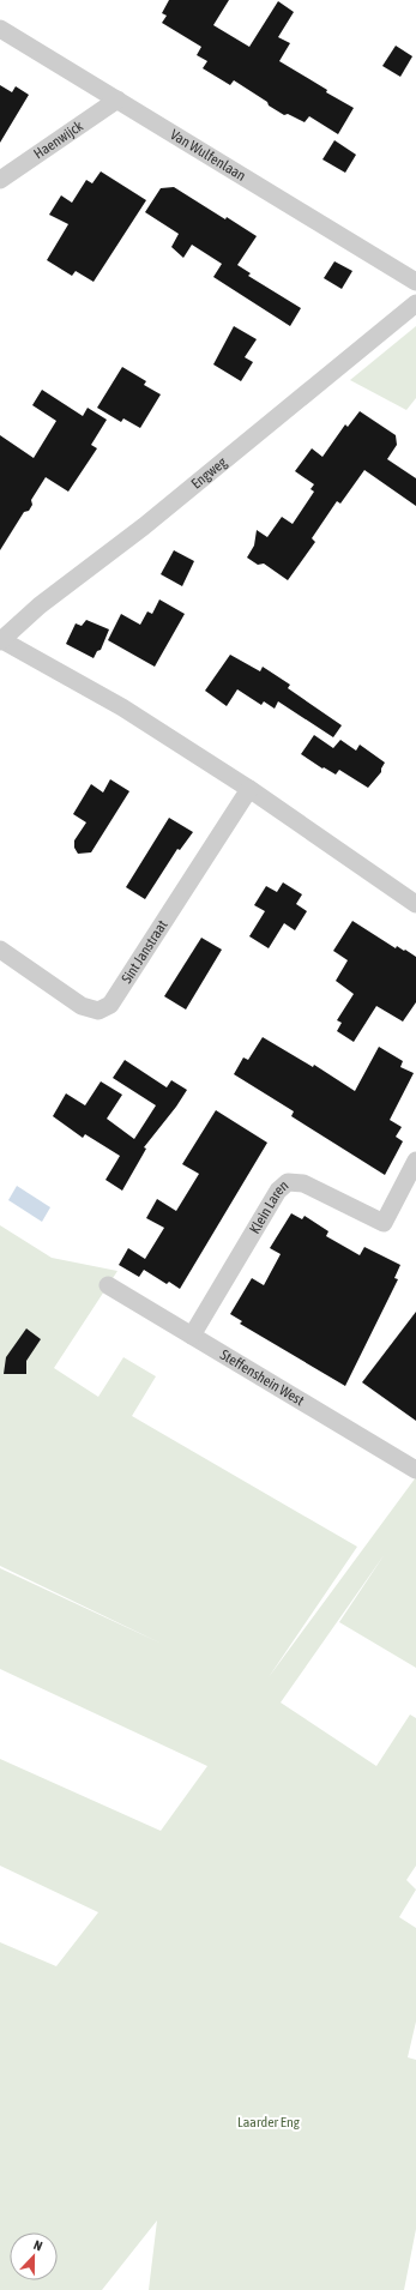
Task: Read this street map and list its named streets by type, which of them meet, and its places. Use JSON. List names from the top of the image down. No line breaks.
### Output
{"streets":{"street":["Haenwijck","Van Wulfenlaan","Engweg","Sint Janstraat","Klein Laren","Steffenshein West"]},"crossings":[["Haenwijck","Van Wulfenlaan"],["Klein Laren","Steffenshein West"]],"parks":["Laarder Eng"],"north":"top"}
